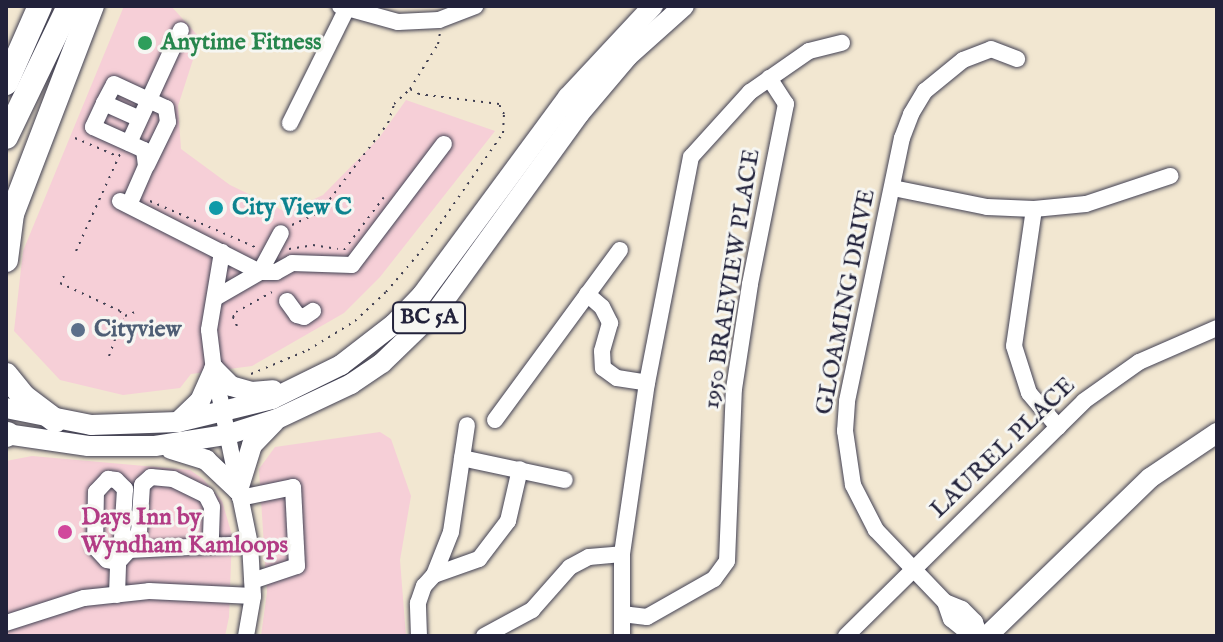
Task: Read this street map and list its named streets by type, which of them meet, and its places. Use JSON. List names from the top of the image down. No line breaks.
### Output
{"streets":{"main road":["BC 5A"],"street":["1950 BRAEVIEW PLACE","GLOAMING DRIVE","LAUREL PLACE"]},"crossings":[["GLOAMING DRIVE","LAUREL PLACE"]],"places":["Anytime Fitness","City View C","Cityview","Days Inn by Wyndham Kamloops"]}
